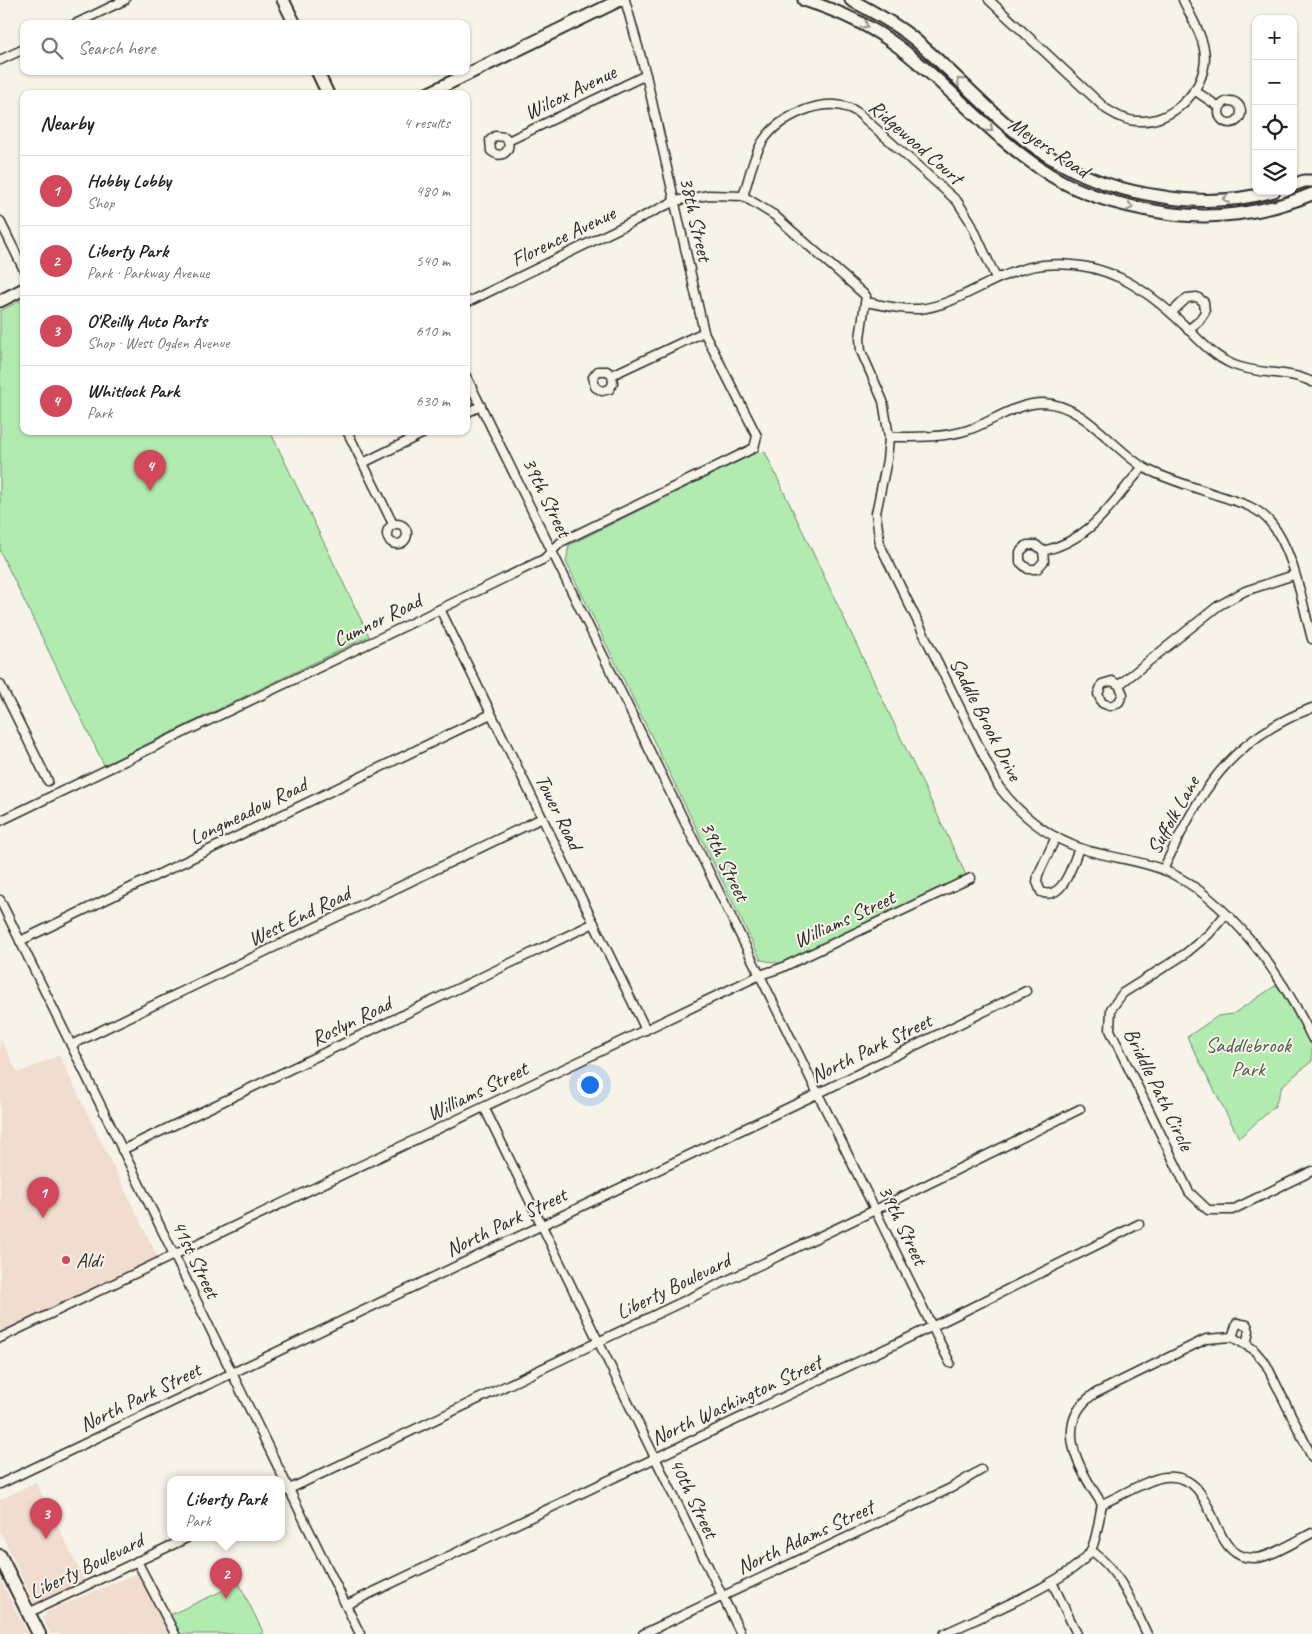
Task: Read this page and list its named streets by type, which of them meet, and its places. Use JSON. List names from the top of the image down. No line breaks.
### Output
{"streets":{"street":["Wilcox Avenue","Ridgewood Court","Meyers Road","38th Street","Florence Avenue","39th Street","Cumnor Road","Saddle Brook Drive","Longmeadow Road","Tower Road","Suffolk Lane","West End Road","Williams Street","Roslyn Road","North Park Street","Briddle Path Circle","41st Street","Liberty Boulevard","North Washington Street","40th Street","North Adams Street"]},"crossings":[["Wilcox Avenue","38th Street"],["Ridgewood Court","Florence Avenue"],["38th Street","Florence Avenue"],["38th Street","Cumnor Road"],["39th Street","Cumnor Road"],["39th Street","Williams Street"],["39th Street","North Park Street"],["39th Street","Liberty Boulevard"],["39th Street","North Washington Street"],["Cumnor Road","Tower Road"],["Saddle Brook Drive","Suffolk Lane"],["Saddle Brook Drive","Briddle Path Circle"],["Longmeadow Road","Tower Road"],["Longmeadow Road","41st Street"],["Tower Road","West End Road"],["Tower Road","Williams Street"],["Tower Road","Roslyn Road"],["West End Road","41st Street"],["Williams Street","41st Street"],["Williams Street","40th Street"],["Roslyn Road","41st Street"],["North Park Street","41st Street"],["North Park Street","40th Street"],["41st Street","Liberty Boulevard"],["41st Street","North Washington Street"],["Liberty Boulevard","40th Street"],["North Washington Street","40th Street"],["40th Street","North Adams Street"]],"parks":["Saddlebrook Park"],"places":["Aldi"],"page":{"map_buttons":["+","−"],"search":"Search here","heading":["Nearby","4 results"],"list":[{"mark":"1","name":"Hobby Lobby","note":"Shop","value":"480 m"},{"mark":"2","name":"Liberty Park","note":"Park · Parkway Avenue","value":"540 m"},{"mark":"3","name":"O'Reilly Auto Parts","note":"Shop · West Ogden Avenue","value":"610 m"},{"mark":"4","name":"Whitlock Park","note":"Park","value":"630 m"}],"pins":["4","1","3","2"],"popup":["Liberty Park","Park"]}}
